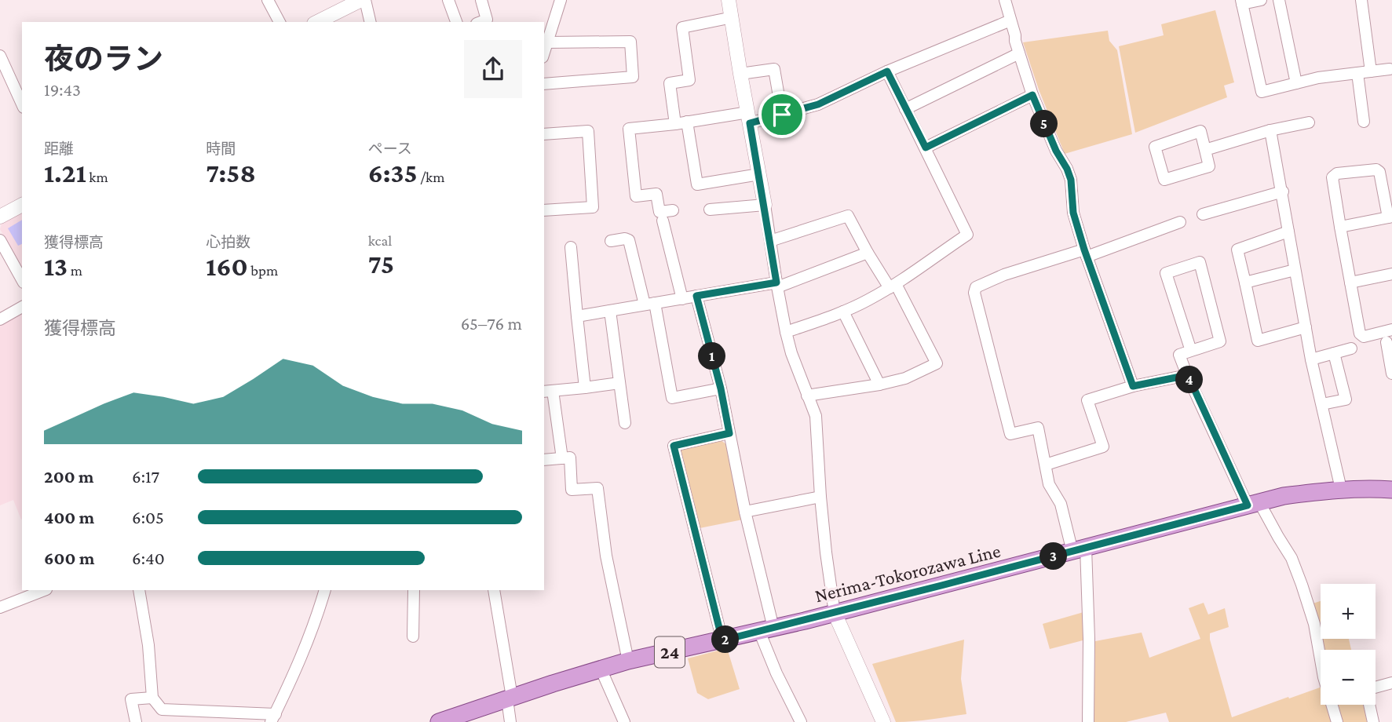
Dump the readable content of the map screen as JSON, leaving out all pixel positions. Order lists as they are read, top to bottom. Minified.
{"streets":{"main road":["Nerima-Tokorozawa Line","24"]},"page":{"heading":["夜のラン","19:43"],"pins":["5","1","4","3","2"],"stats":[["距離","1.21 km"],["時間","7:58"],["ペース","6:35 /km"],["獲得標高","13 m"],["心拍数","160 bpm"],["kcal","75"]],"chart":["獲得標高","65–76 m"],"list":[{"name":"200 m","note":"6:17"},{"name":"400 m","note":"6:05"},{"name":"600 m","note":"6:40"}],"map_buttons":["+","−"]}}
